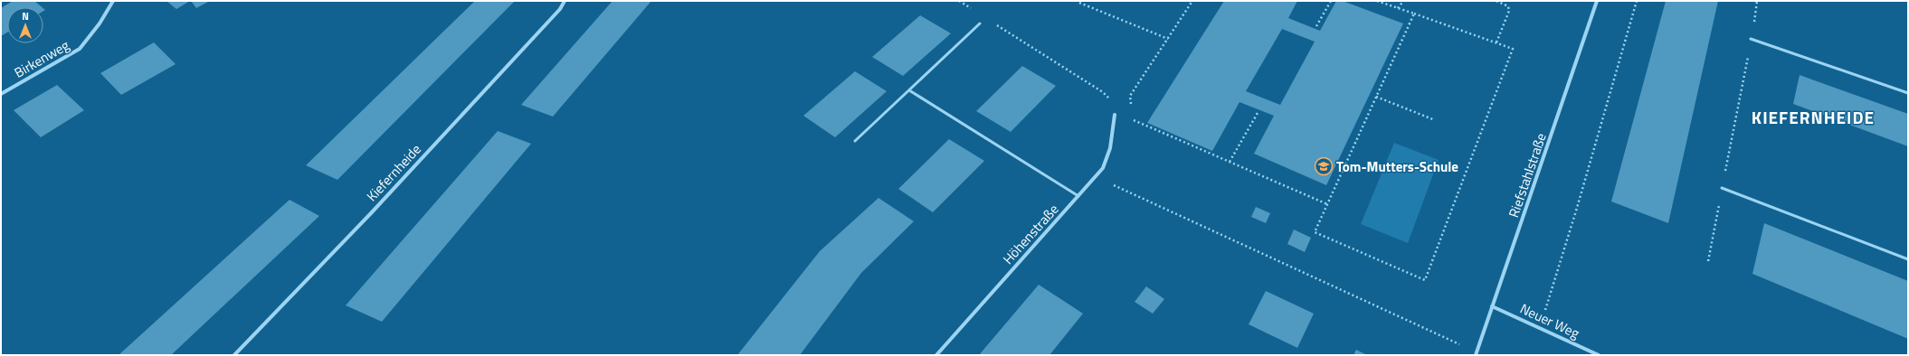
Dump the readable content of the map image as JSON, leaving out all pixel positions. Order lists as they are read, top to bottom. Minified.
{"streets":{"street":["Birkenweg","Kiefernheide","Riefstahlstraße","Höhenstraße","Neuer Weg"]},"crossings":[["Riefstahlstraße","Neuer Weg"]],"districts":["KIEFERNHEIDE"],"places":{"school or university":["Tom-Mutters-Schule"]},"north":"top"}
